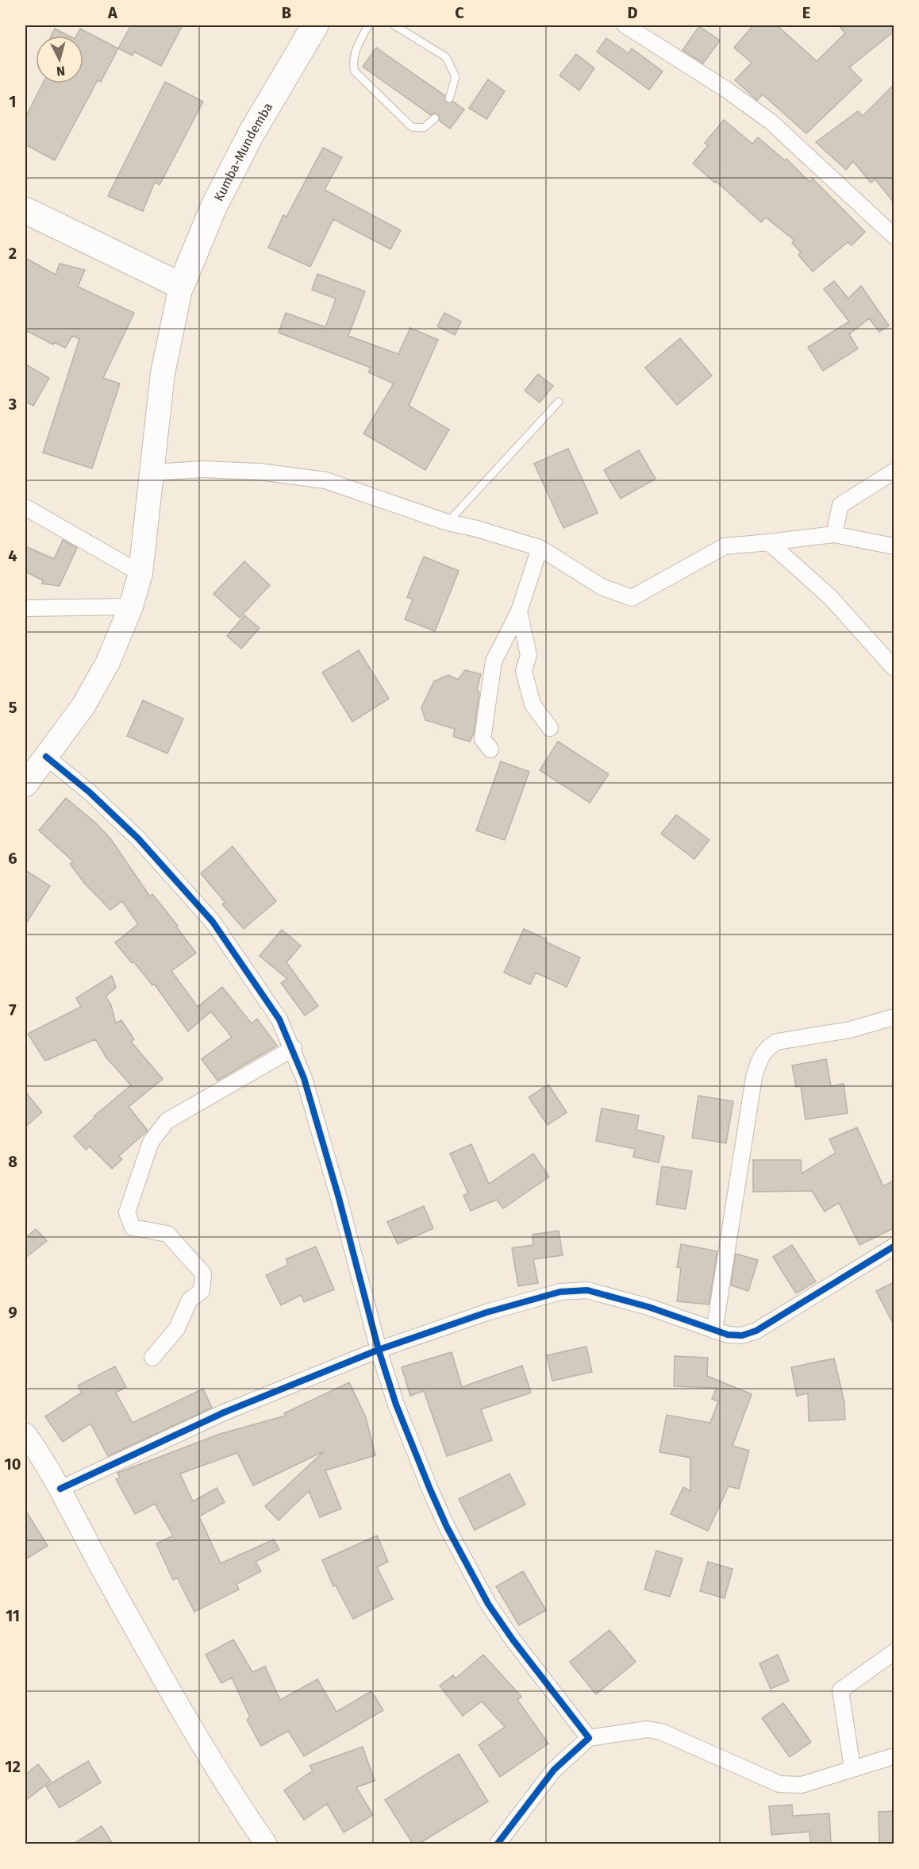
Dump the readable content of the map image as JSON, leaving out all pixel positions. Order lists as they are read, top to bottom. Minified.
{"streets":{"highway":["Kumba-Mundemba"]},"north":"bottom","grid":{"columns":["A","B","C","D","E"],"rows":["1","2","3","4","5","6","7","8","9","10","11","12"]}}
